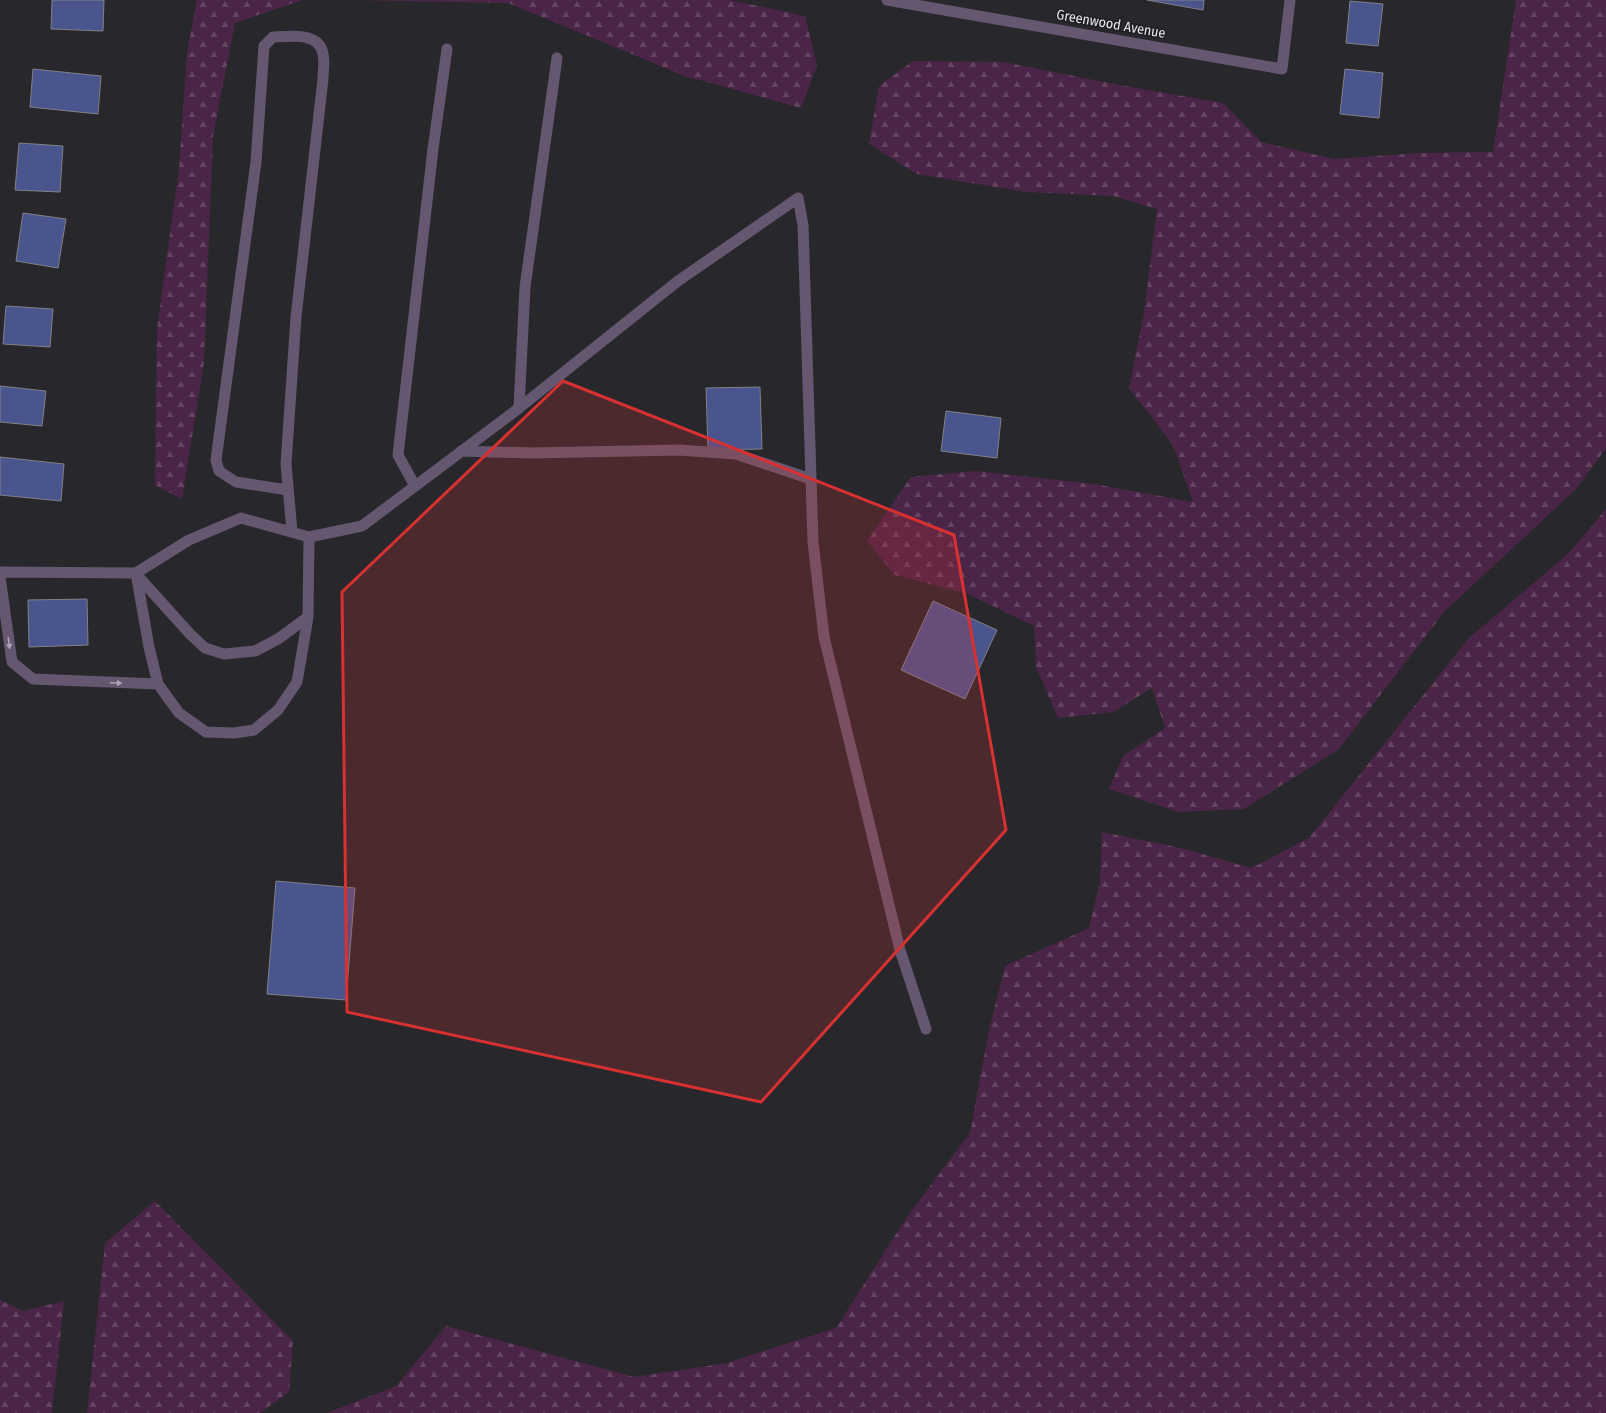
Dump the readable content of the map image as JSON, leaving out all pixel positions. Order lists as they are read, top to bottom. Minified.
{"streets":{"street":["Greenwood Avenue"]}}
